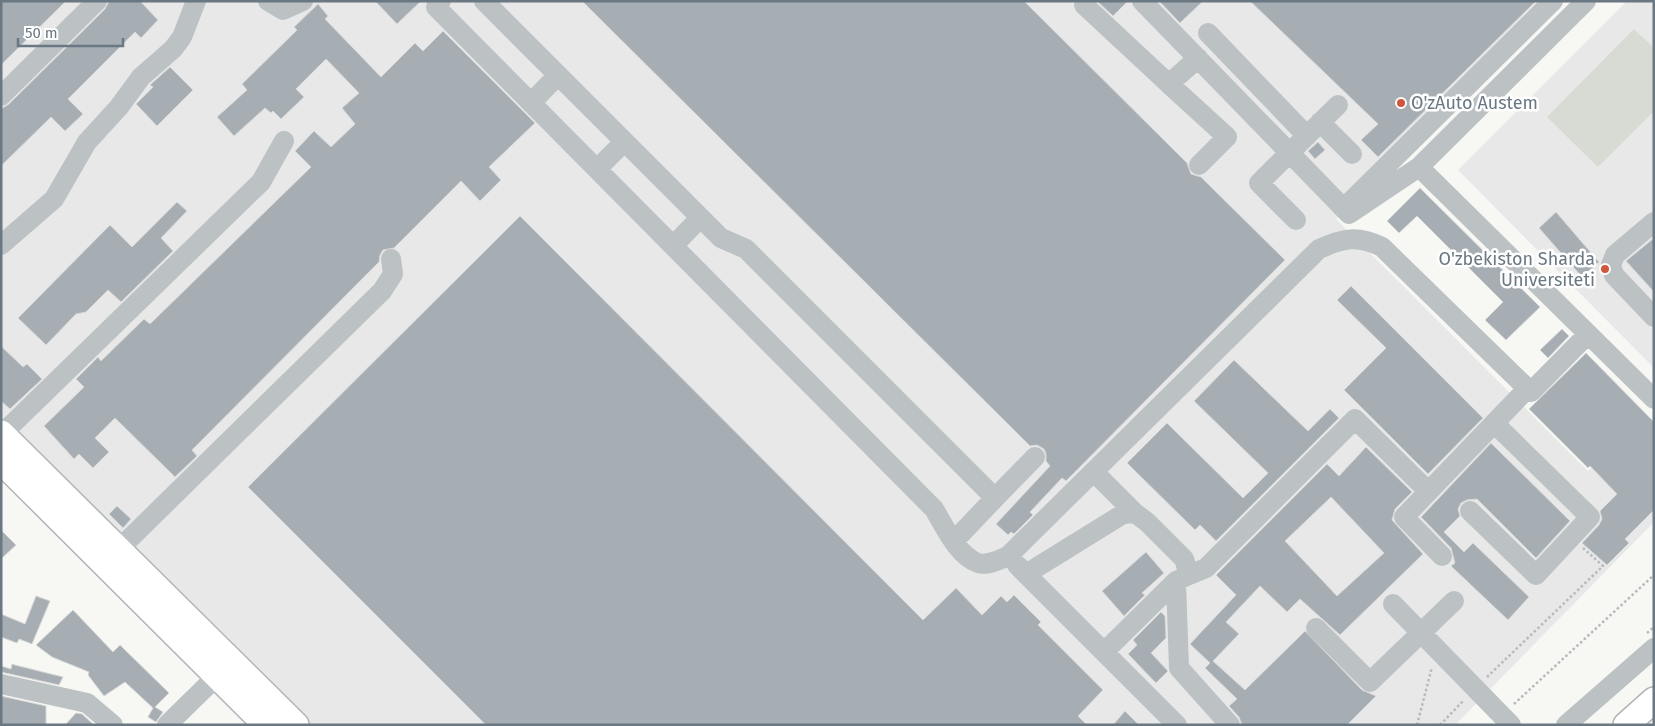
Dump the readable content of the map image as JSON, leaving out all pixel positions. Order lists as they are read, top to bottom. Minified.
{"places":["O'zAuto Austem","O'zbekiston Sharda Universiteti"],"scale_bar":"50 m"}
